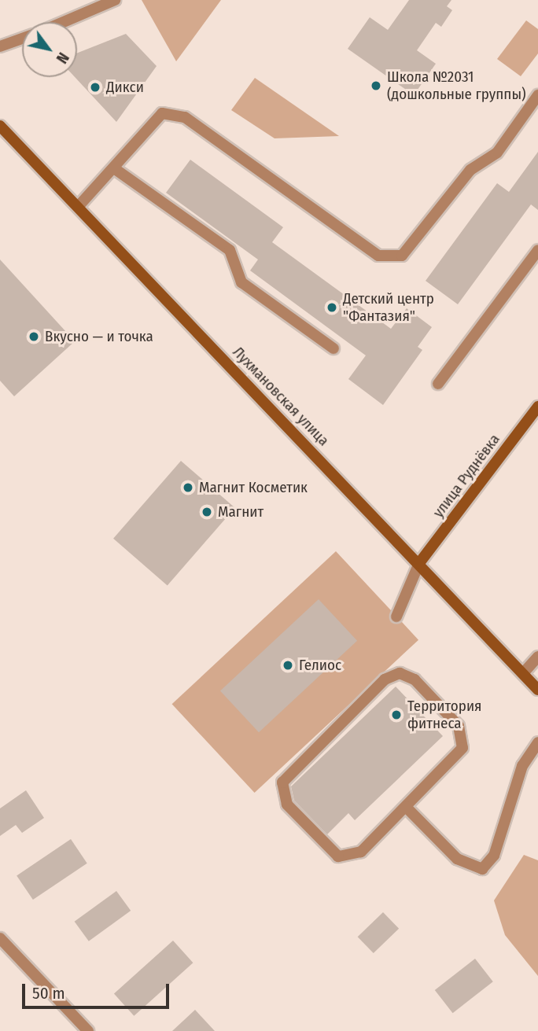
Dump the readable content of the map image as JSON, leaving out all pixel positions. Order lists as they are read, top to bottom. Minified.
{"streets":{"street":["Лухмановская улица","улица Руднёвка"]},"crossings":[["Лухмановская улица","улица Руднёвка"]],"places":["Школа №2031 (дошкольные группы)","Дикси","Детский центр \"Фантазия\"","Вкусно — и точка","Магнит Косметик","Магнит","Гелиос","Территория фитнеса"],"scale_bar":"50 m","north":"bottom right"}
